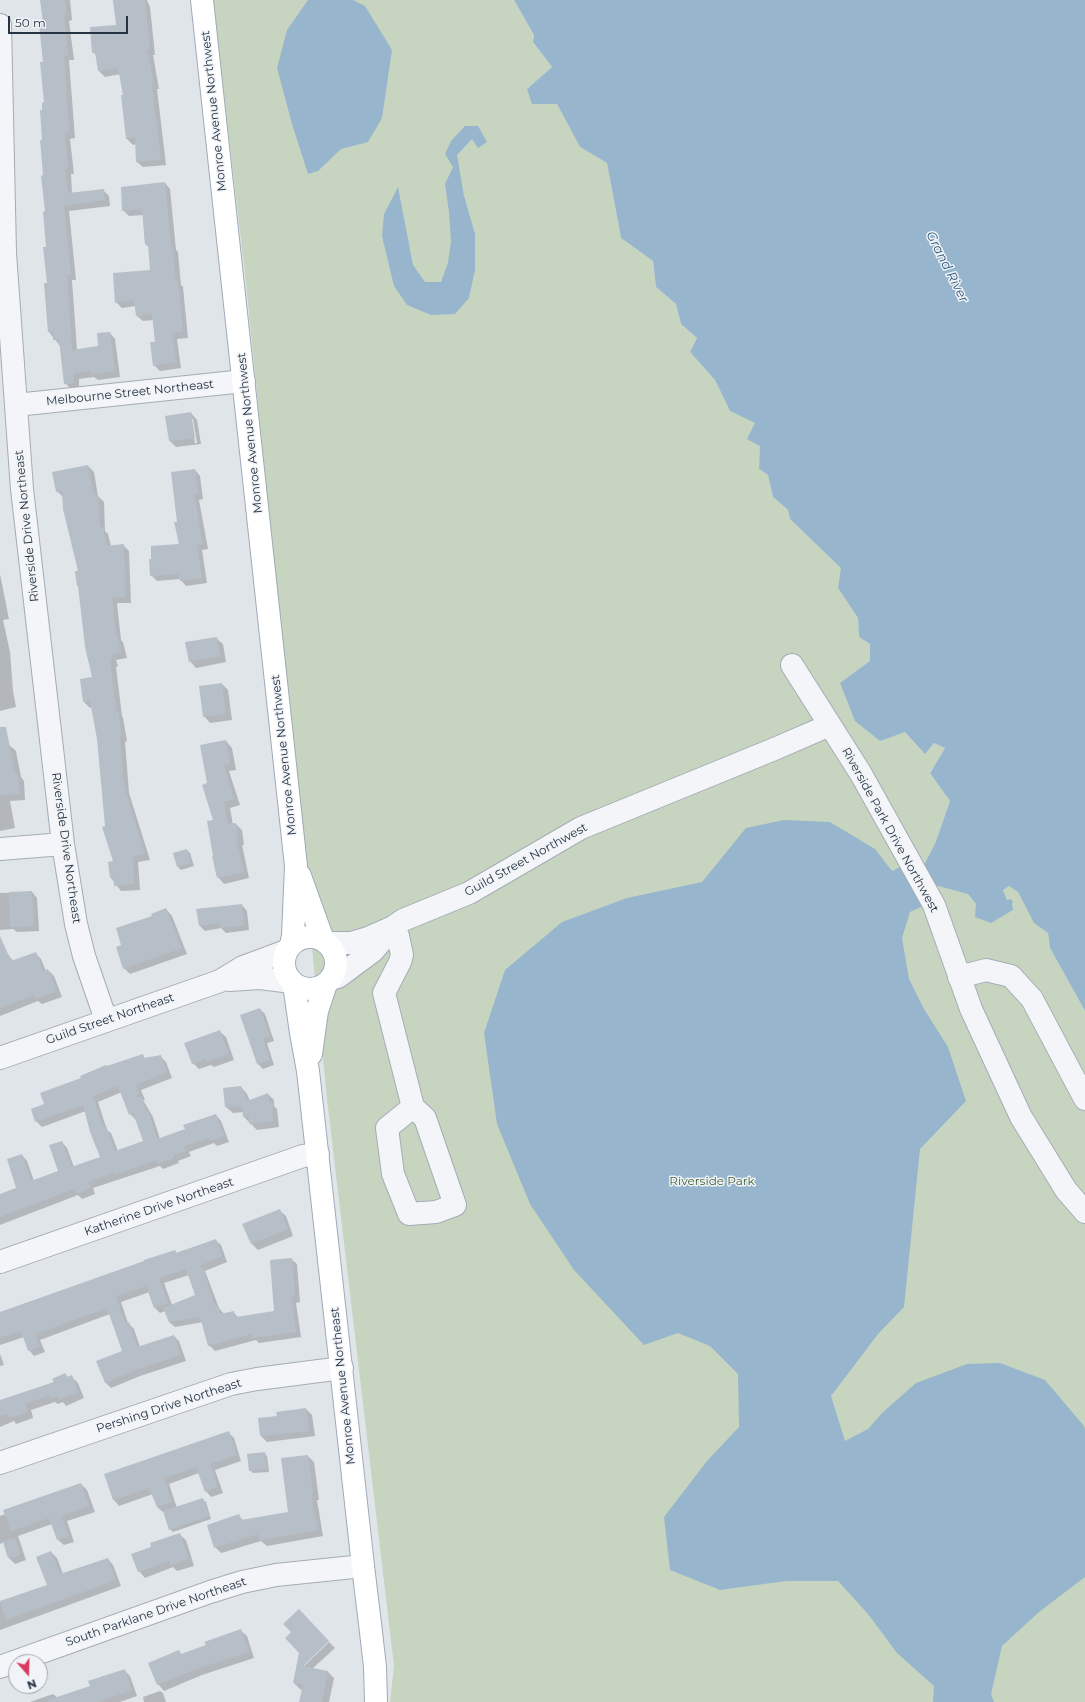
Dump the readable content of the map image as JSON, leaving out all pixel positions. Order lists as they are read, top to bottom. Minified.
{"streets":{"main road":["Monroe Avenue Northwest","Monroe Avenue Northeast"],"street":["Melbourne Street Northeast","Riverside Drive Northeast","Riverside Park Drive Northwest","Guild Street Northwest","Guild Street Northeast","Katherine Drive Northeast","Pershing Drive Northeast","South Parklane Drive Northeast"]},"crossings":[["Monroe Avenue Northwest","Melbourne Street Northeast"],["Monroe Avenue Northwest","Guild Street Northwest"],["Monroe Avenue Northwest","Guild Street Northeast"],["Monroe Avenue Northwest","Monroe Avenue Northeast"],["Melbourne Street Northeast","Riverside Drive Northeast"],["Riverside Drive Northeast","Guild Street Northeast"],["Riverside Park Drive Northwest","Guild Street Northwest"],["Guild Street Northwest","Guild Street Northeast"],["Guild Street Northwest","Monroe Avenue Northeast"],["Guild Street Northeast","Monroe Avenue Northeast"],["Katherine Drive Northeast","Monroe Avenue Northeast"],["Monroe Avenue Northeast","Pershing Drive Northeast"],["Monroe Avenue Northeast","South Parklane Drive Northeast"]],"water":["Grand River"],"parks":["Riverside Park"],"scale_bar":"50 m","north":"bottom"}
